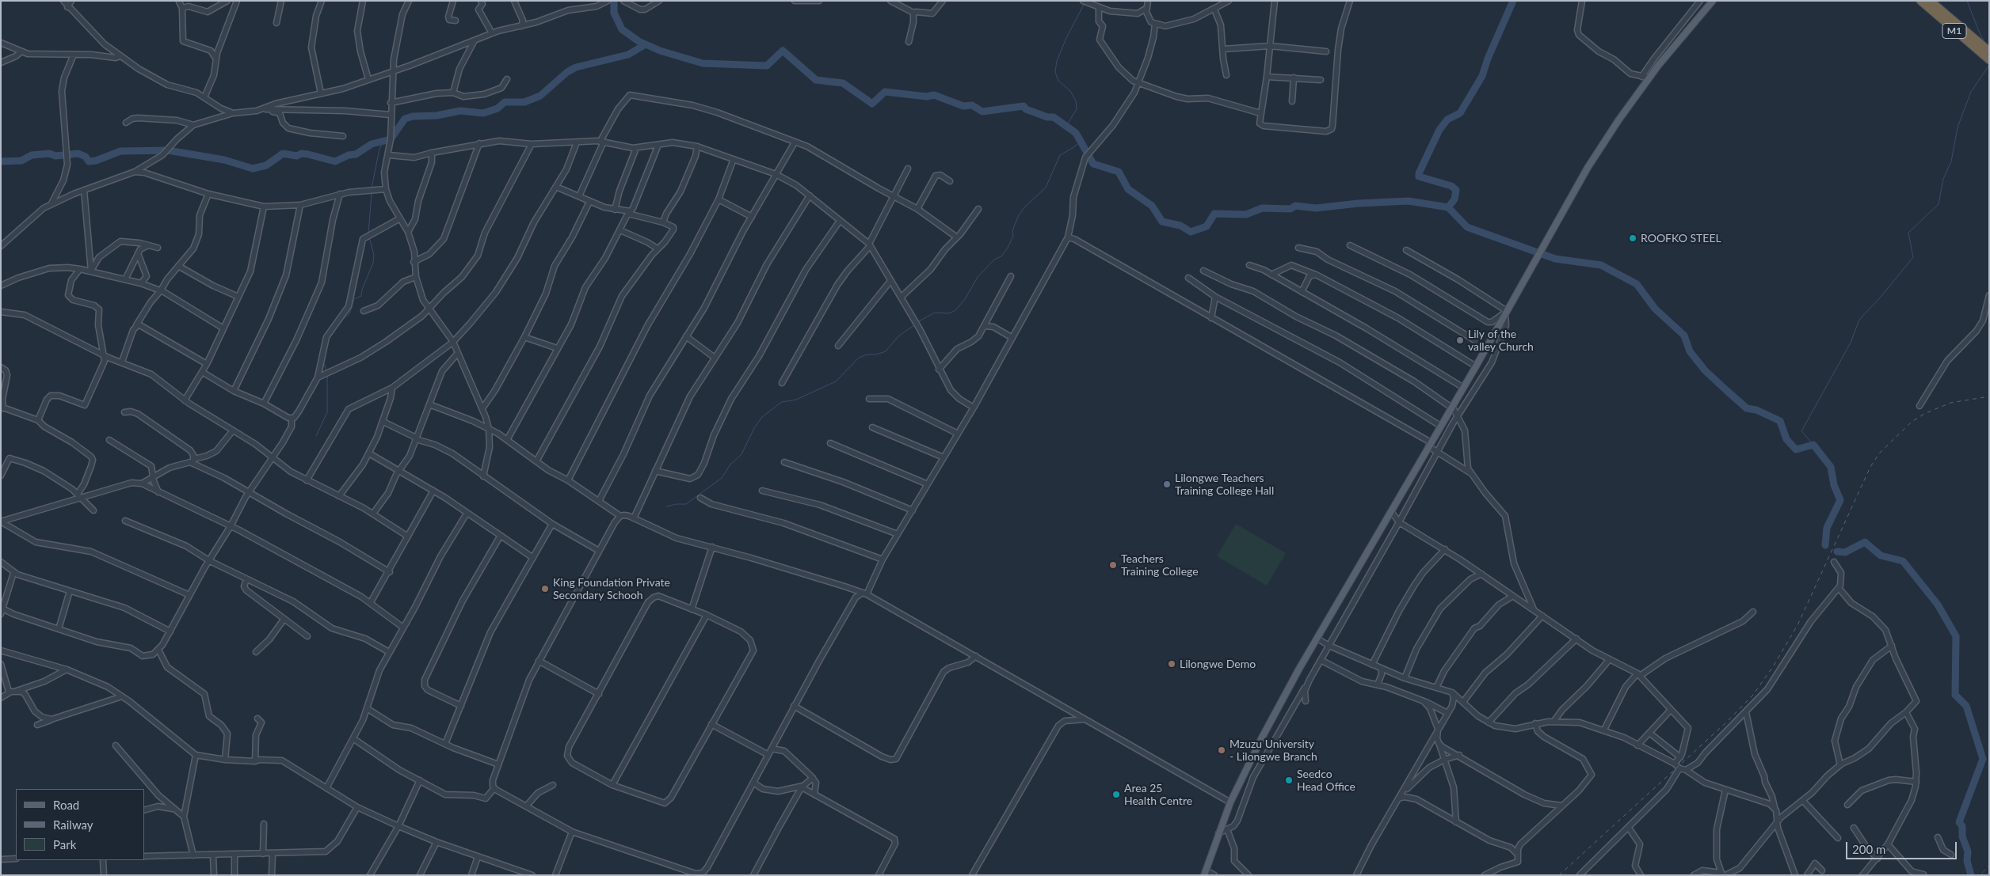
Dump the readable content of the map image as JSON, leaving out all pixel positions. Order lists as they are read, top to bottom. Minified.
{"streets":{"highway":["M1"]},"places":["ROOFKO STEEL","Lily of the valley Church","Lilongwe Teachers Training College Hall","Teachers Training College","King Foundation Private Secondary Schooh","Lilongwe Demo","Mzuzu University - Lilongwe Branch","Seedco Head Office","Area 25 Health Centre"],"legend":["Road","Railway","Park"],"scale_bar":"200 m"}
